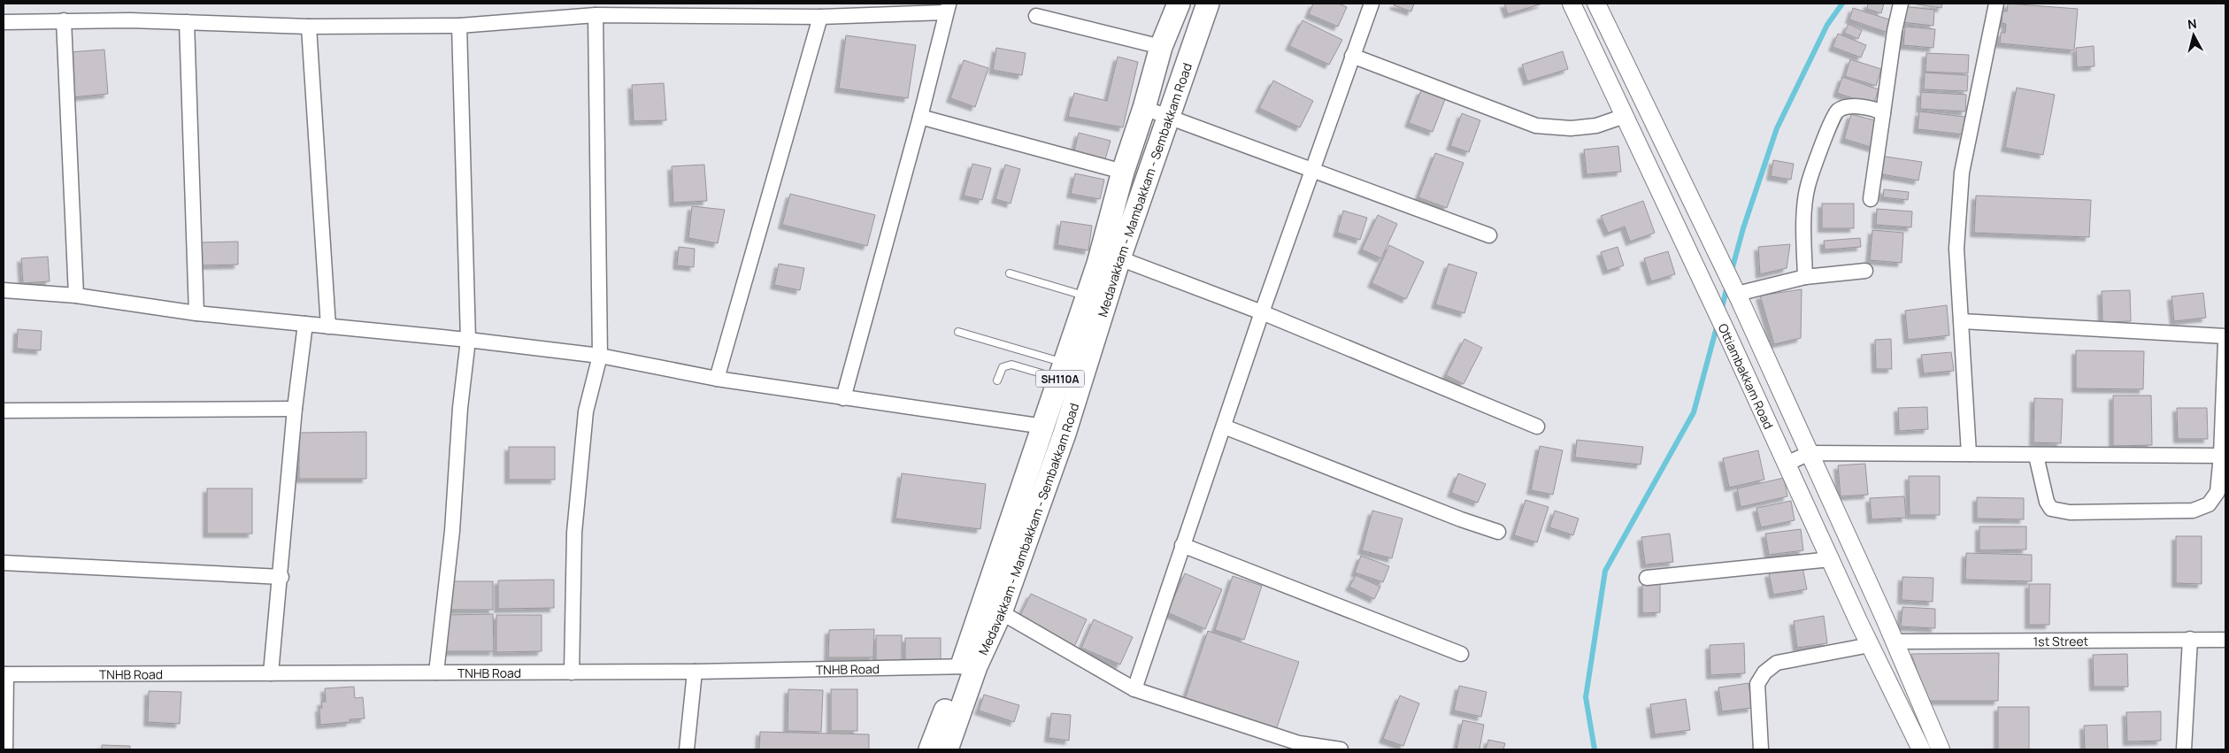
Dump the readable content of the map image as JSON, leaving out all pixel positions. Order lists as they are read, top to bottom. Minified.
{"streets":{"main road":["Medavakkam - Mambakkam - Sembakkam Road","SH110A"],"street":["Ottiambakkam Road","1st Street","TNHB Road"]},"crossings":[["Medavakkam - Mambakkam - Sembakkam Road","TNHB Road"],["Ottiambakkam Road","1st Street"]],"north":"top"}
